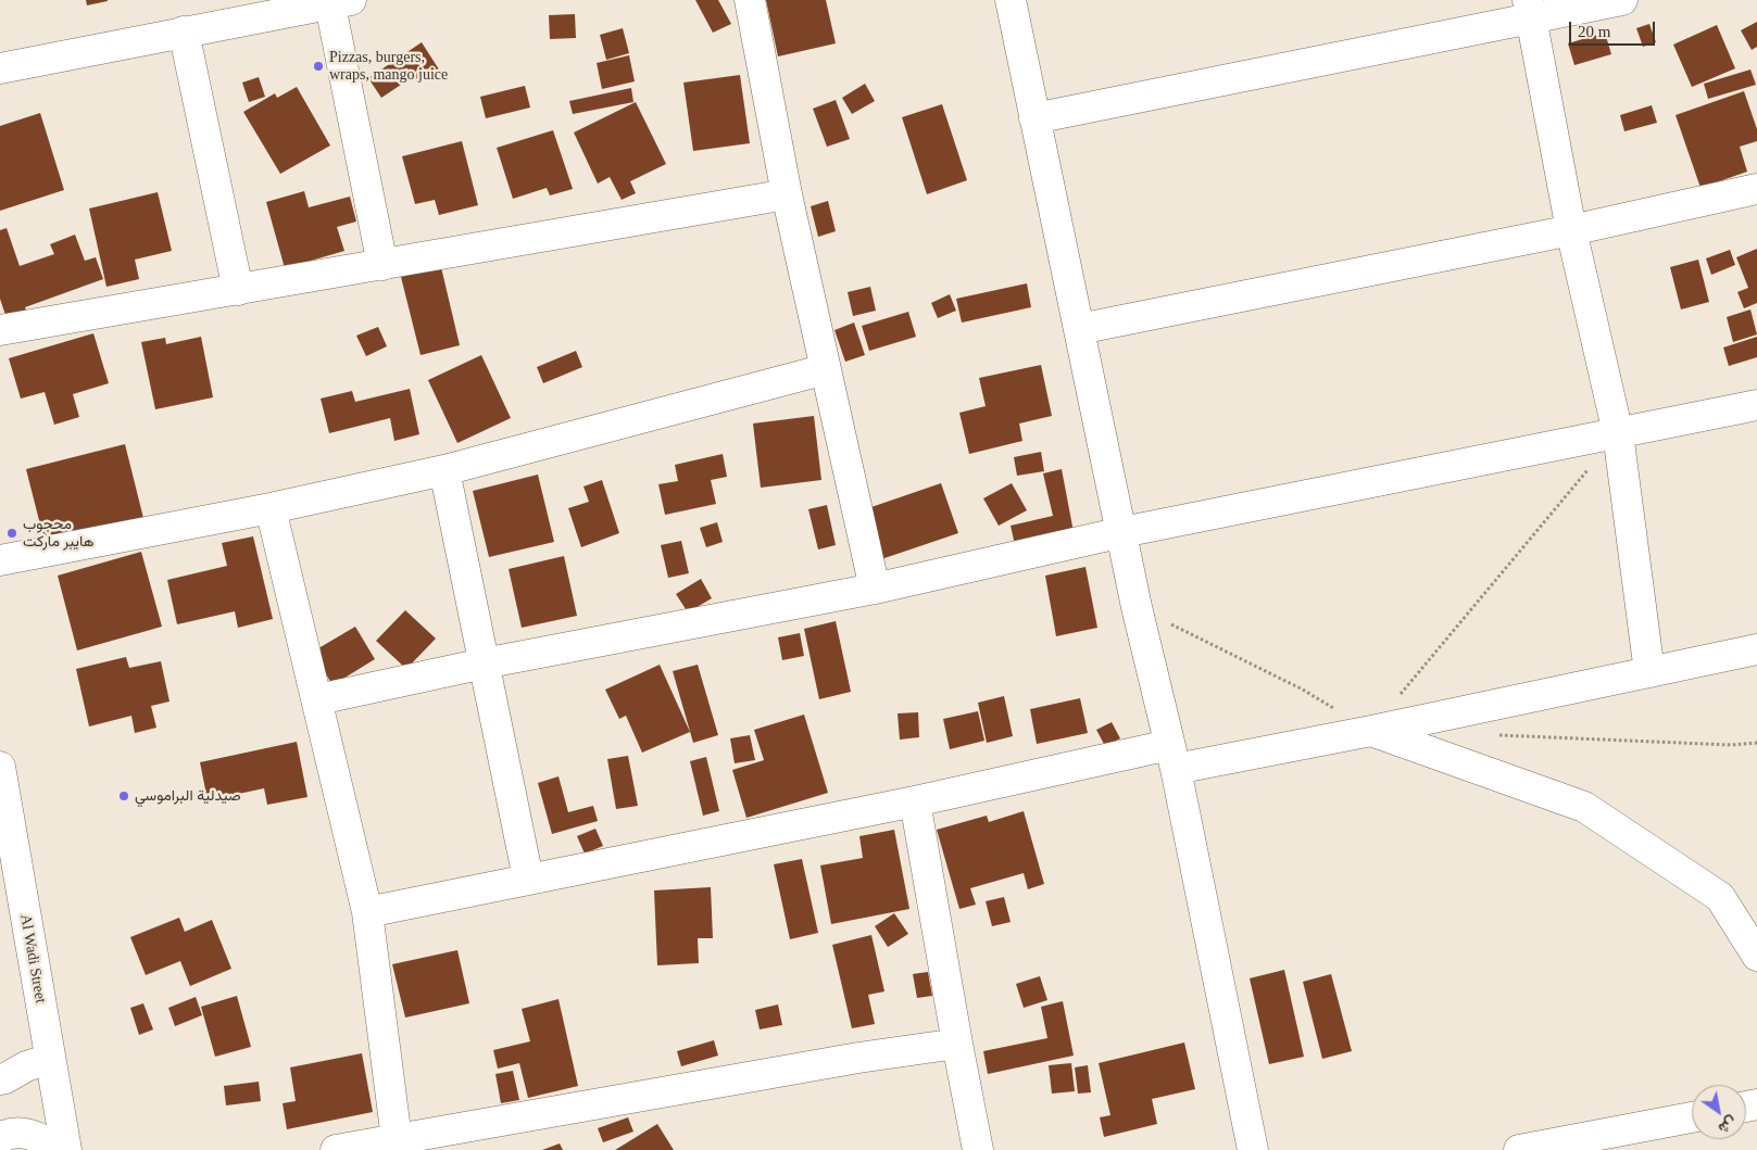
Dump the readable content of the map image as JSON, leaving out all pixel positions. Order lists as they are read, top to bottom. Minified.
{"streets":{"street":["Al Wadi Street"]},"places":["Pizzas, burgers, wraps, mango juice","محجوب هايبر ماركت","صيدلية البراموسي"],"scale_bar":"20 m","north":"bottom right"}
